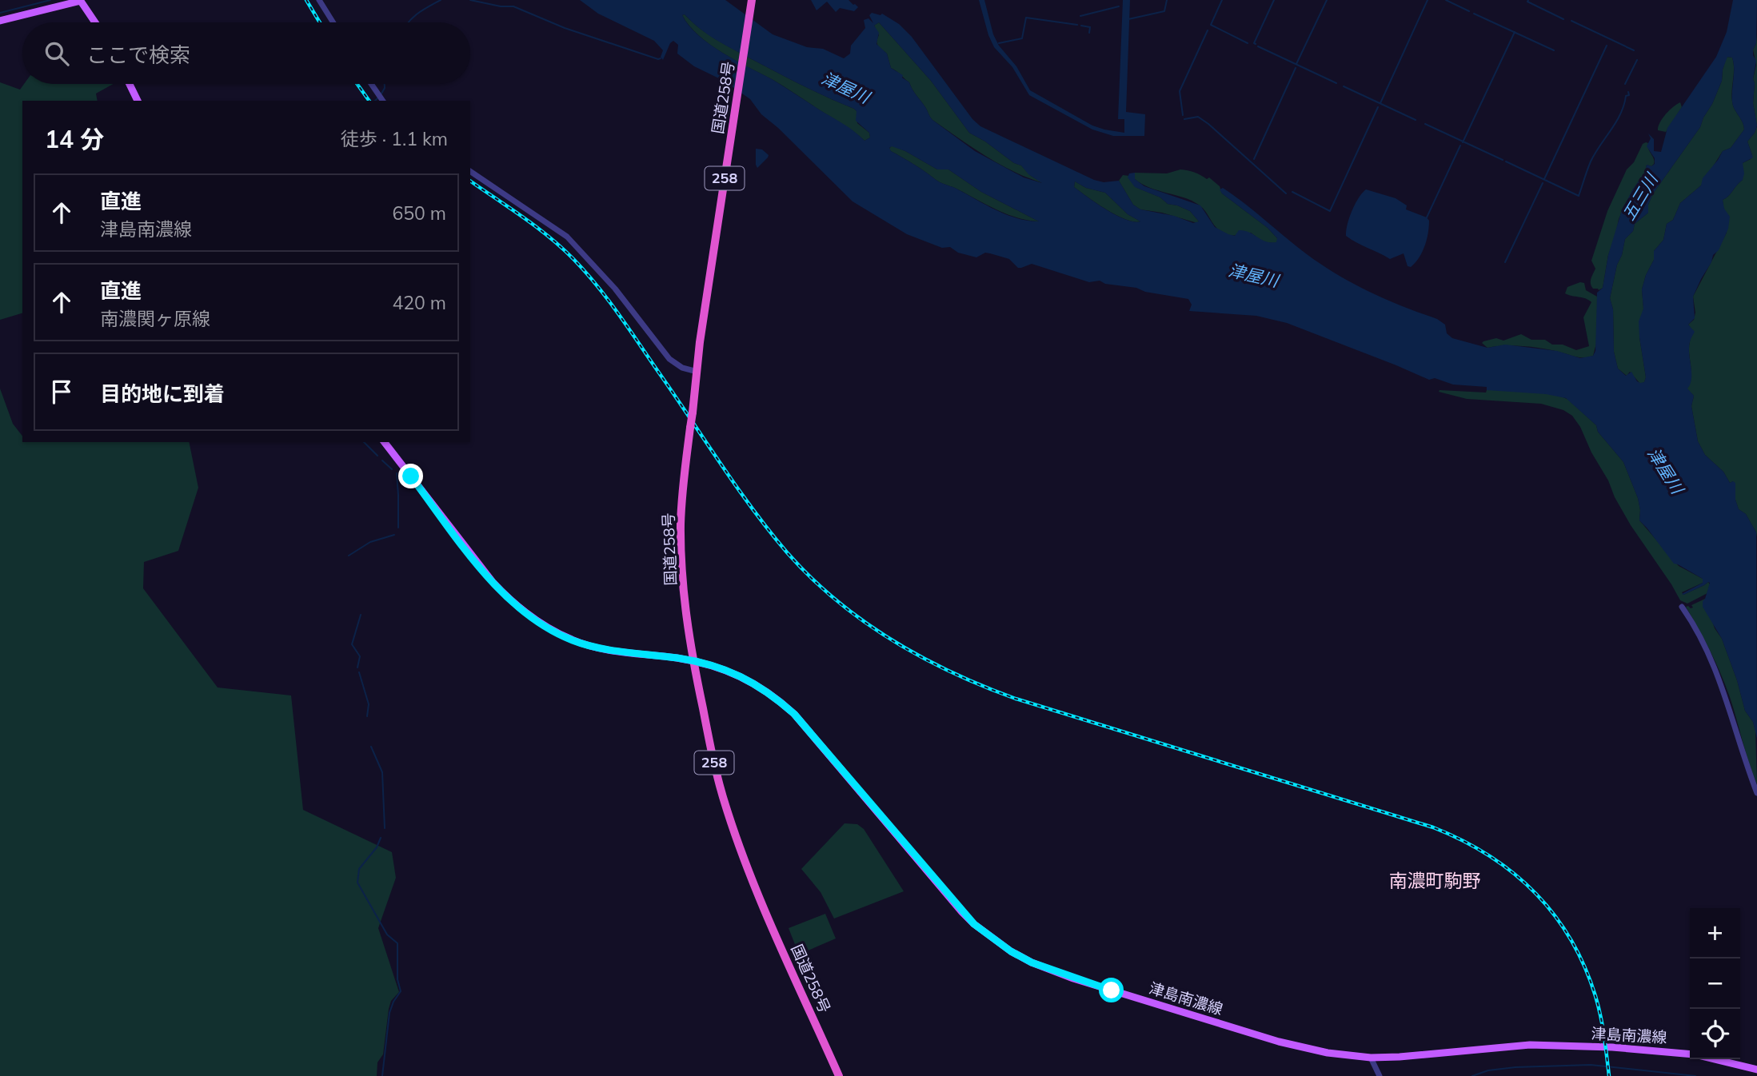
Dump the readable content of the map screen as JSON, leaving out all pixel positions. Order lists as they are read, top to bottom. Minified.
{"streets":{"highway":["国道258号","258"],"main road":["津島南濃線"]},"crossings":[["国道258号","津島南濃線"]],"districts":["南濃町駒野"],"water":["津屋川","五三川"],"page":{"search":"ここで検索","heading":["14 分","徒歩 · 1.1 km"],"list":[["直進","津島南濃線","650 m"],["直進","南濃関ヶ原線","420 m"],"目的地に到着"],"map_buttons":["+","−"]}}
